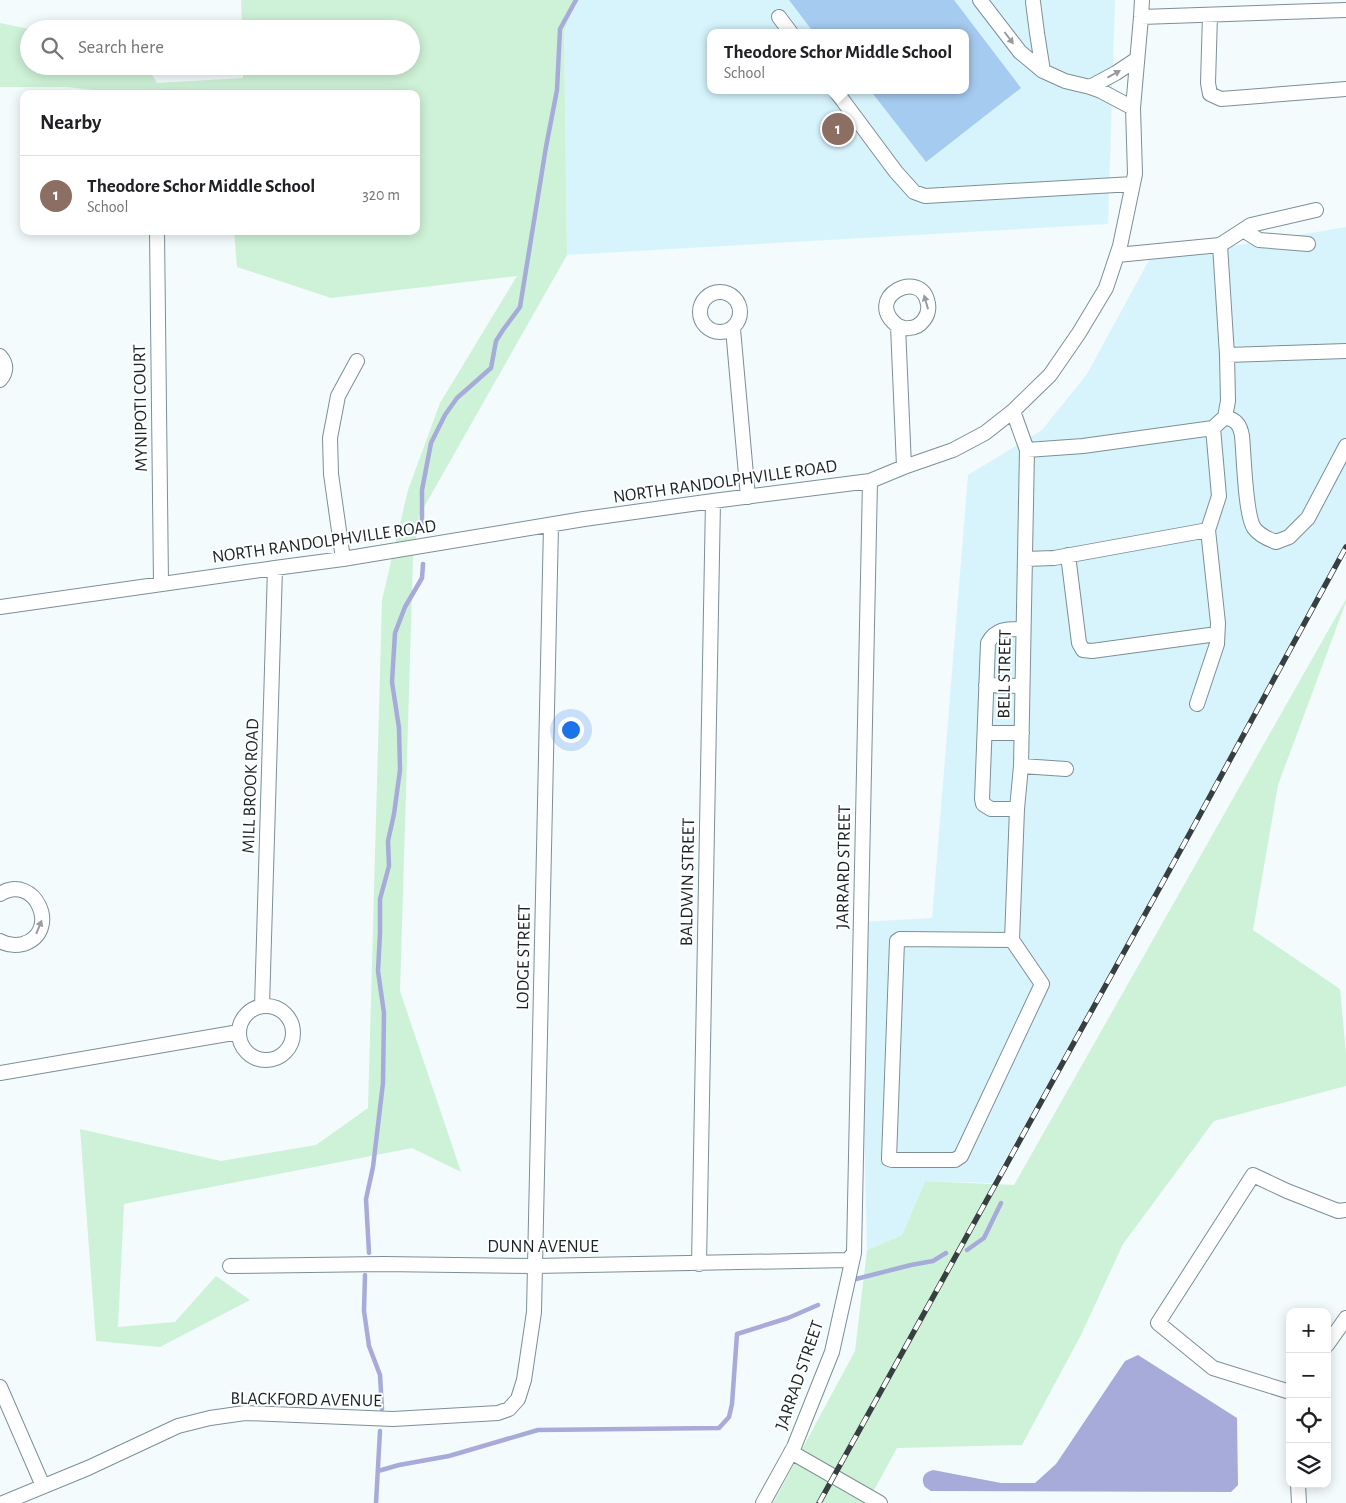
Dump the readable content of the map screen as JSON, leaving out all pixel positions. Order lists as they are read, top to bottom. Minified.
{"streets":{"street":["MYNIPOTI COURT","NORTH RANDOLPHVILLE ROAD","BELL STREET","MILL BROOK ROAD","JARRARD STREET","BALDWIN STREET","LODGE STREET","DUNN AVENUE","JARRAD STREET","BLACKFORD AVENUE"]},"crossings":[["MYNIPOTI COURT","NORTH RANDOLPHVILLE ROAD"],["NORTH RANDOLPHVILLE ROAD","BELL STREET"],["NORTH RANDOLPHVILLE ROAD","MILL BROOK ROAD"],["NORTH RANDOLPHVILLE ROAD","JARRARD STREET"],["NORTH RANDOLPHVILLE ROAD","BALDWIN STREET"],["NORTH RANDOLPHVILLE ROAD","LODGE STREET"],["JARRARD STREET","DUNN AVENUE"],["JARRARD STREET","JARRAD STREET"],["BALDWIN STREET","DUNN AVENUE"],["LODGE STREET","DUNN AVENUE"],["LODGE STREET","BLACKFORD AVENUE"],["DUNN AVENUE","JARRAD STREET"]],"page":{"search":"Search here","popup":["Theodore Schor Middle School","School"],"heading":"Nearby","pins":"1","list":[{"mark":"1","name":"Theodore Schor Middle School","note":"School","value":"320 m"}],"map_buttons":["+","−"]}}
